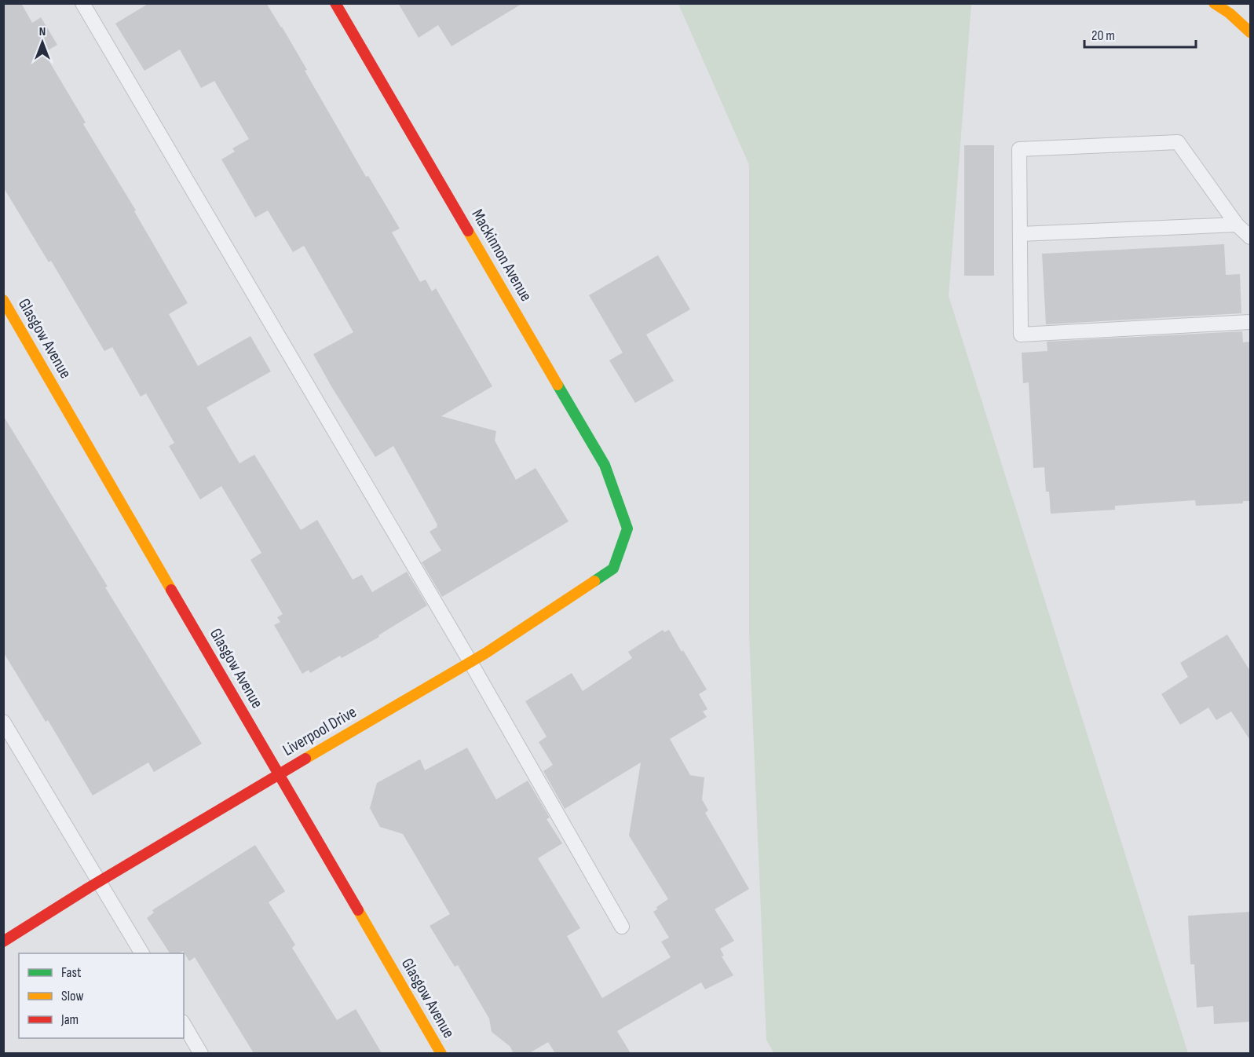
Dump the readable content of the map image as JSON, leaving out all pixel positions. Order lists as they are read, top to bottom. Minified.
{"streets":{"street":["Mackinnon Avenue","Glasgow Avenue","Liverpool Drive"]},"crossings":[["Mackinnon Avenue","Liverpool Drive"],["Glasgow Avenue","Liverpool Drive"]],"legend":["Fast","Slow","Jam"],"scale_bar":"20 m","north":"top"}
